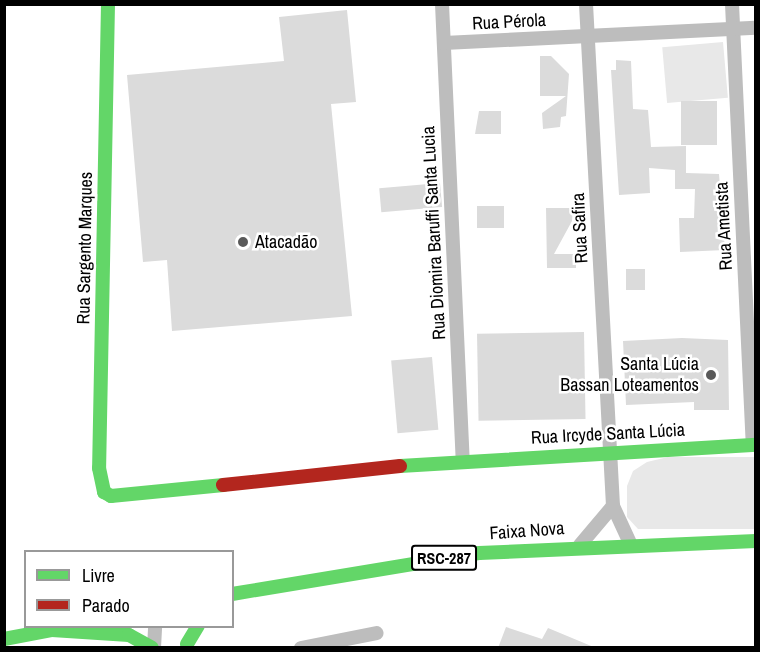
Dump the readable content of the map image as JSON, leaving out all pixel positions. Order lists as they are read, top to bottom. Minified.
{"streets":{"main road":["Rua Sargento Marques","Rua Ircyde Santa Lúcia","Faixa Nova","RSC-287"],"street":["Rua Pérola","Rua Ametista","Rua Safira","Rua Diomira Baruffi Santa Lucia"]},"crossings":[["Rua Pérola","Rua Ametista"],["Rua Pérola","Rua Safira"],["Rua Pérola","Rua Diomira Baruffi Santa Lucia"],["Rua Ametista","Rua Ircyde Santa Lúcia"],["Rua Safira","Rua Ircyde Santa Lúcia"],["Rua Diomira Baruffi Santa Lucia","Rua Ircyde Santa Lúcia"],["Rua Sargento Marques","Rua Ircyde Santa Lúcia"]],"places":["Atacadão","Santa Lúcia Bassan Loteamentos"],"legend":["Livre","Parado"]}
